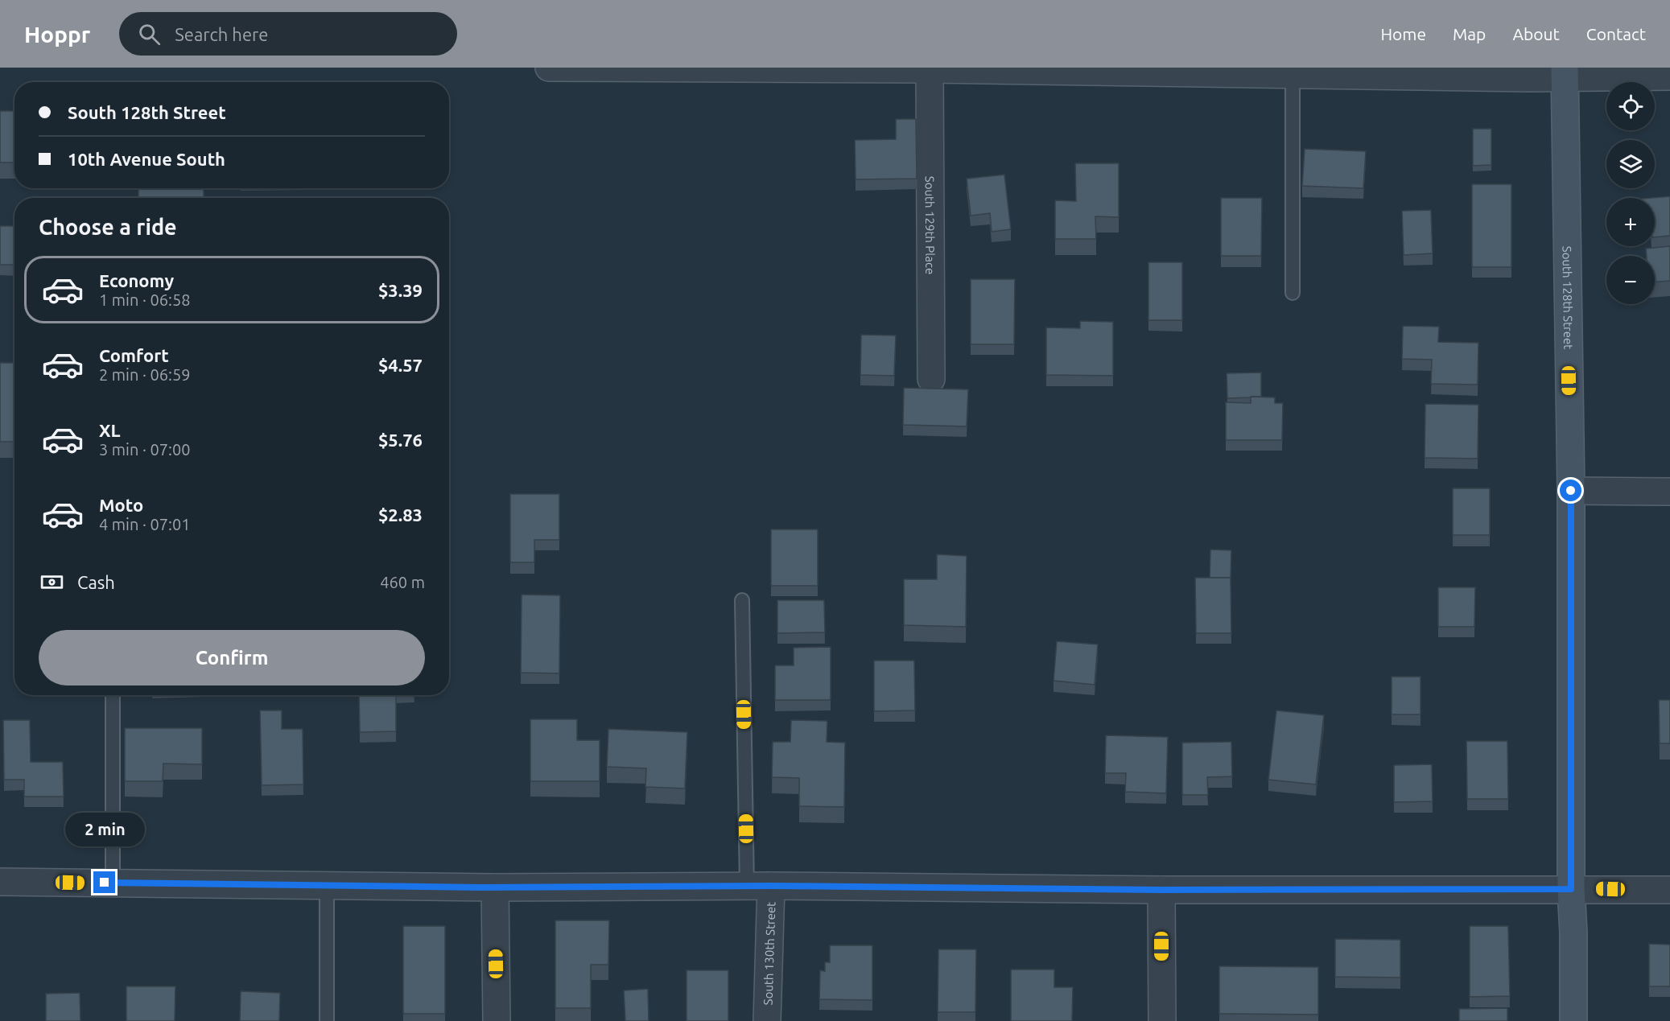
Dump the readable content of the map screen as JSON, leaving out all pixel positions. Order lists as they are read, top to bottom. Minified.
{"streets":{"main road":["South 128th Street"],"street":["South 129th Place","South 130th Street"]},"page":{"header":"Hoppr","search":"Search here","nav":["Home","Map","About","Contact"],"map_buttons":["+","−"],"banner":["South 128th Street","10th Avenue South"],"heading":"Choose a ride","list":[{"name":"Economy","note":"1 min · 06:58","value":"$3.39"},{"name":"Comfort","note":"2 min · 06:59","value":"$4.57"},{"name":"XL","note":"3 min · 07:00","value":"$5.76"},{"name":"Moto","note":"4 min · 07:01","value":"$2.83"}],"pay":["Cash","460 m"],"buttons":"Confirm","bubble":"2 min"}}
